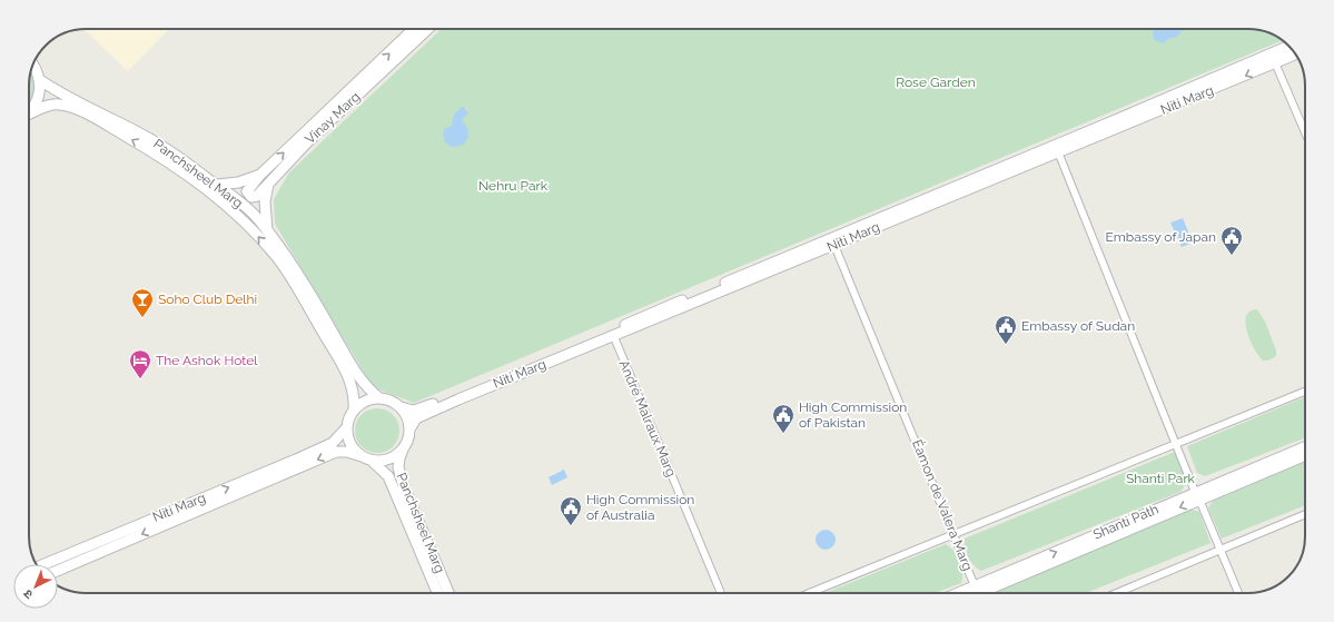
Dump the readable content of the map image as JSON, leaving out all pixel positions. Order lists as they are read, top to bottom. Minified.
{"streets":{"main road":["Niti Marg","Vinay Marg","Panchsheel Marg","Shanti Path"],"street":["André Malraux Marg","Éamon de Valera Marg"]},"crossings":[["Niti Marg","Panchsheel Marg"],["Niti Marg","André Malraux Marg"],["Niti Marg","Éamon de Valera Marg"],["Vinay Marg","Panchsheel Marg"],["Éamon de Valera Marg","Shanti Path"]],"parks":["Rose Garden","Nehru Park","Shanti Park"],"places":{"public building":["Embassy of Japan","Embassy of Sudan","High Commission of Pakistan","High Commission of Australia"],"bar":["Soho Club Delhi"],"hotel":["The Ashok Hotel"]},"north":"bottom left"}
